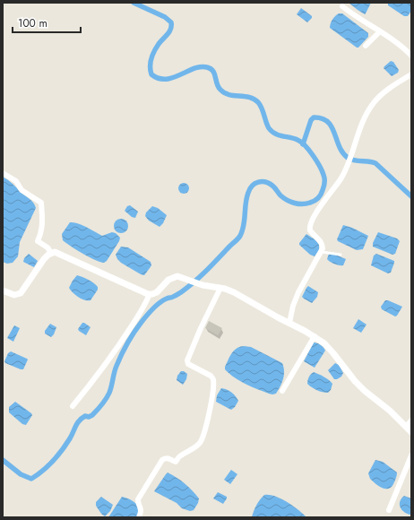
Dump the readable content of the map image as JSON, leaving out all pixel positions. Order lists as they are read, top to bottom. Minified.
{"scale_bar":"100 m"}
